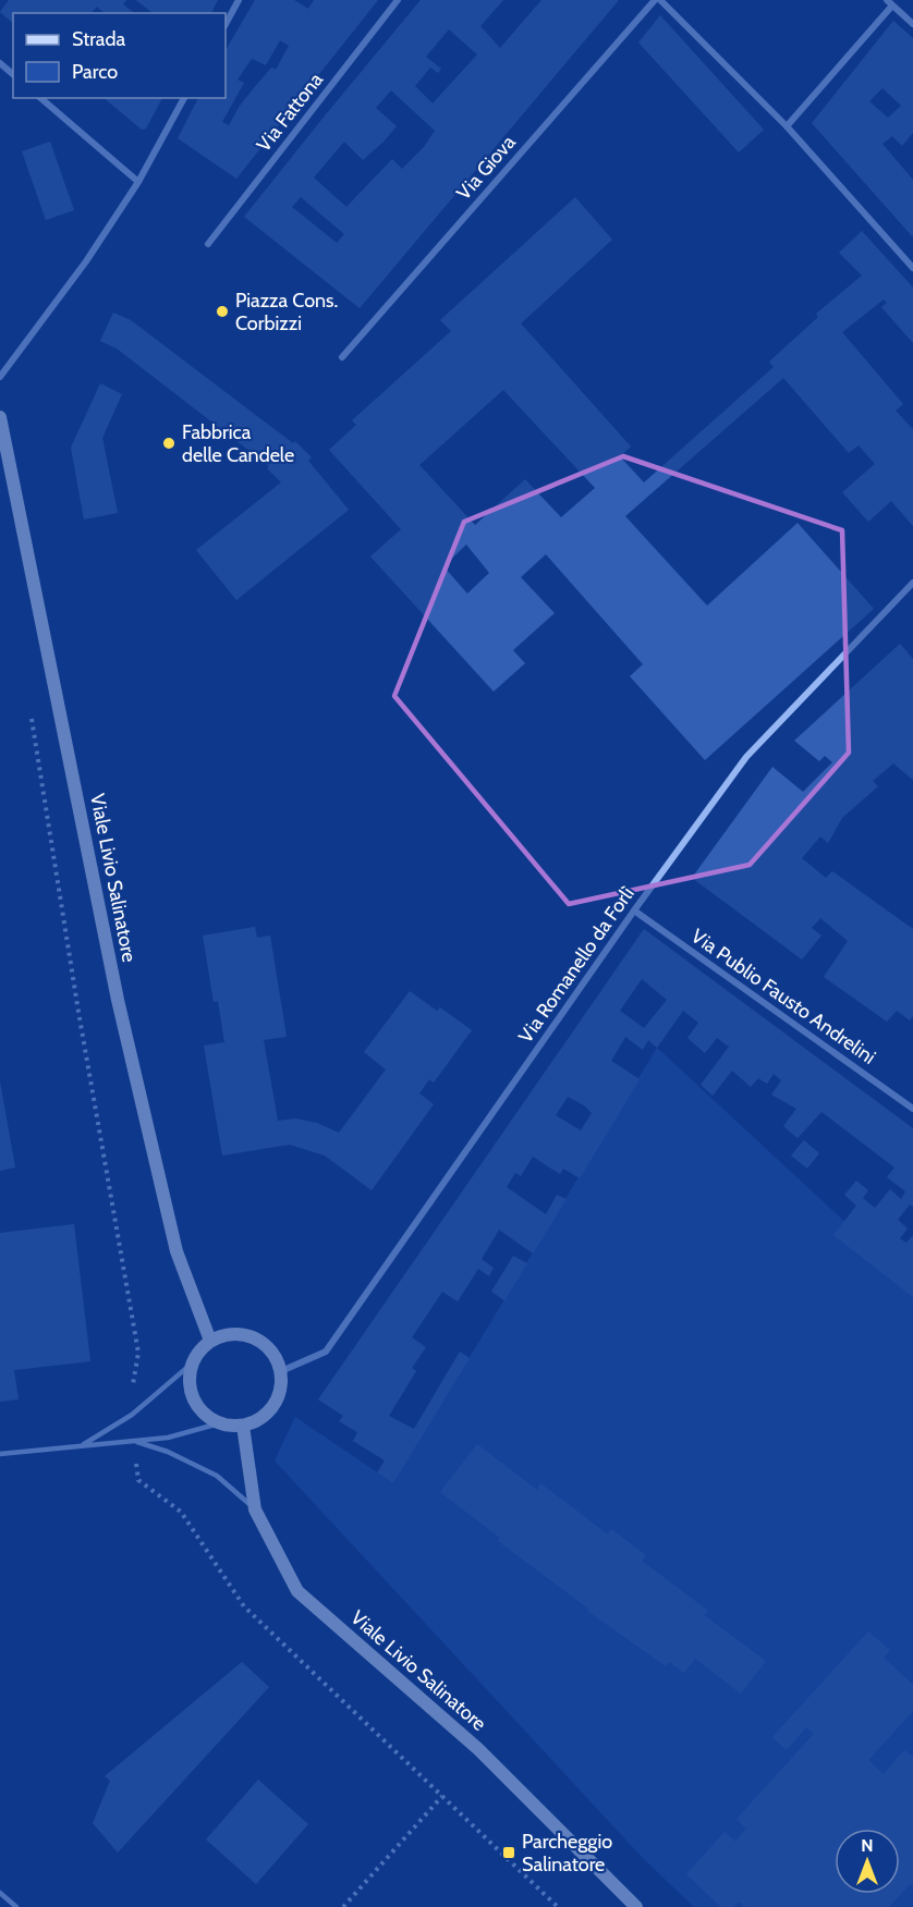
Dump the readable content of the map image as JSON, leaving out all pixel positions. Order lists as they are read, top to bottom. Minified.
{"streets":{"main road":["Viale Livio Salinatore"],"street":["Via Fattona","Via Giova","Via Romanello da Forlì","Via Publio Fausto Andrelini"]},"crossings":[["Viale Livio Salinatore","Via Romanello da Forlì"],["Via Romanello da Forlì","Via Publio Fausto Andrelini"]],"places":{"other":["Piazza Cons. Corbizzi","Fabbrica delle Candele"],"transit":["Parcheggio Salinatore"]},"legend":["Strada","Parco"],"north":"top"}
